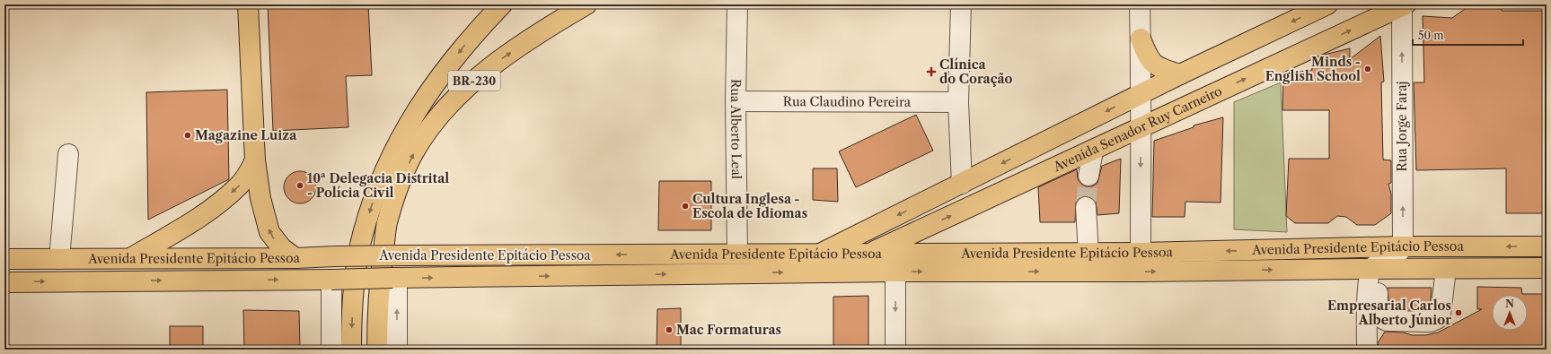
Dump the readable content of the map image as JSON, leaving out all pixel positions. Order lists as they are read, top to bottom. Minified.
{"streets":{"main road":["BR-230","Avenida Senador Ruy Carneiro","Avenida Presidente Epitácio Pessoa"],"street":["Rua Claudino Pereira","Rua Jorge Faraj","Rua Alberto Leal"]},"crossings":[["Rua Claudino Pereira","Rua Alberto Leal"],["Rua Jorge Faraj","Avenida Senador Ruy Carneiro"],["Rua Jorge Faraj","Avenida Presidente Epitácio Pessoa"],["Rua Alberto Leal","Avenida Presidente Epitácio Pessoa"],["Avenida Senador Ruy Carneiro","Avenida Presidente Epitácio Pessoa"]],"one_way":["Rua Jorge Faraj"],"places":{"other":["Minds - English School","Magazine Luiza","10ª Delegacia Distrital - Polícia Civil","Cultura Inglesa - Escola de Idiomas","Empresarial Carlos Alberto Júnior","Mac Formaturas"],"health":["Clínica do Coração"]},"scale_bar":"50 m","north":"top"}
